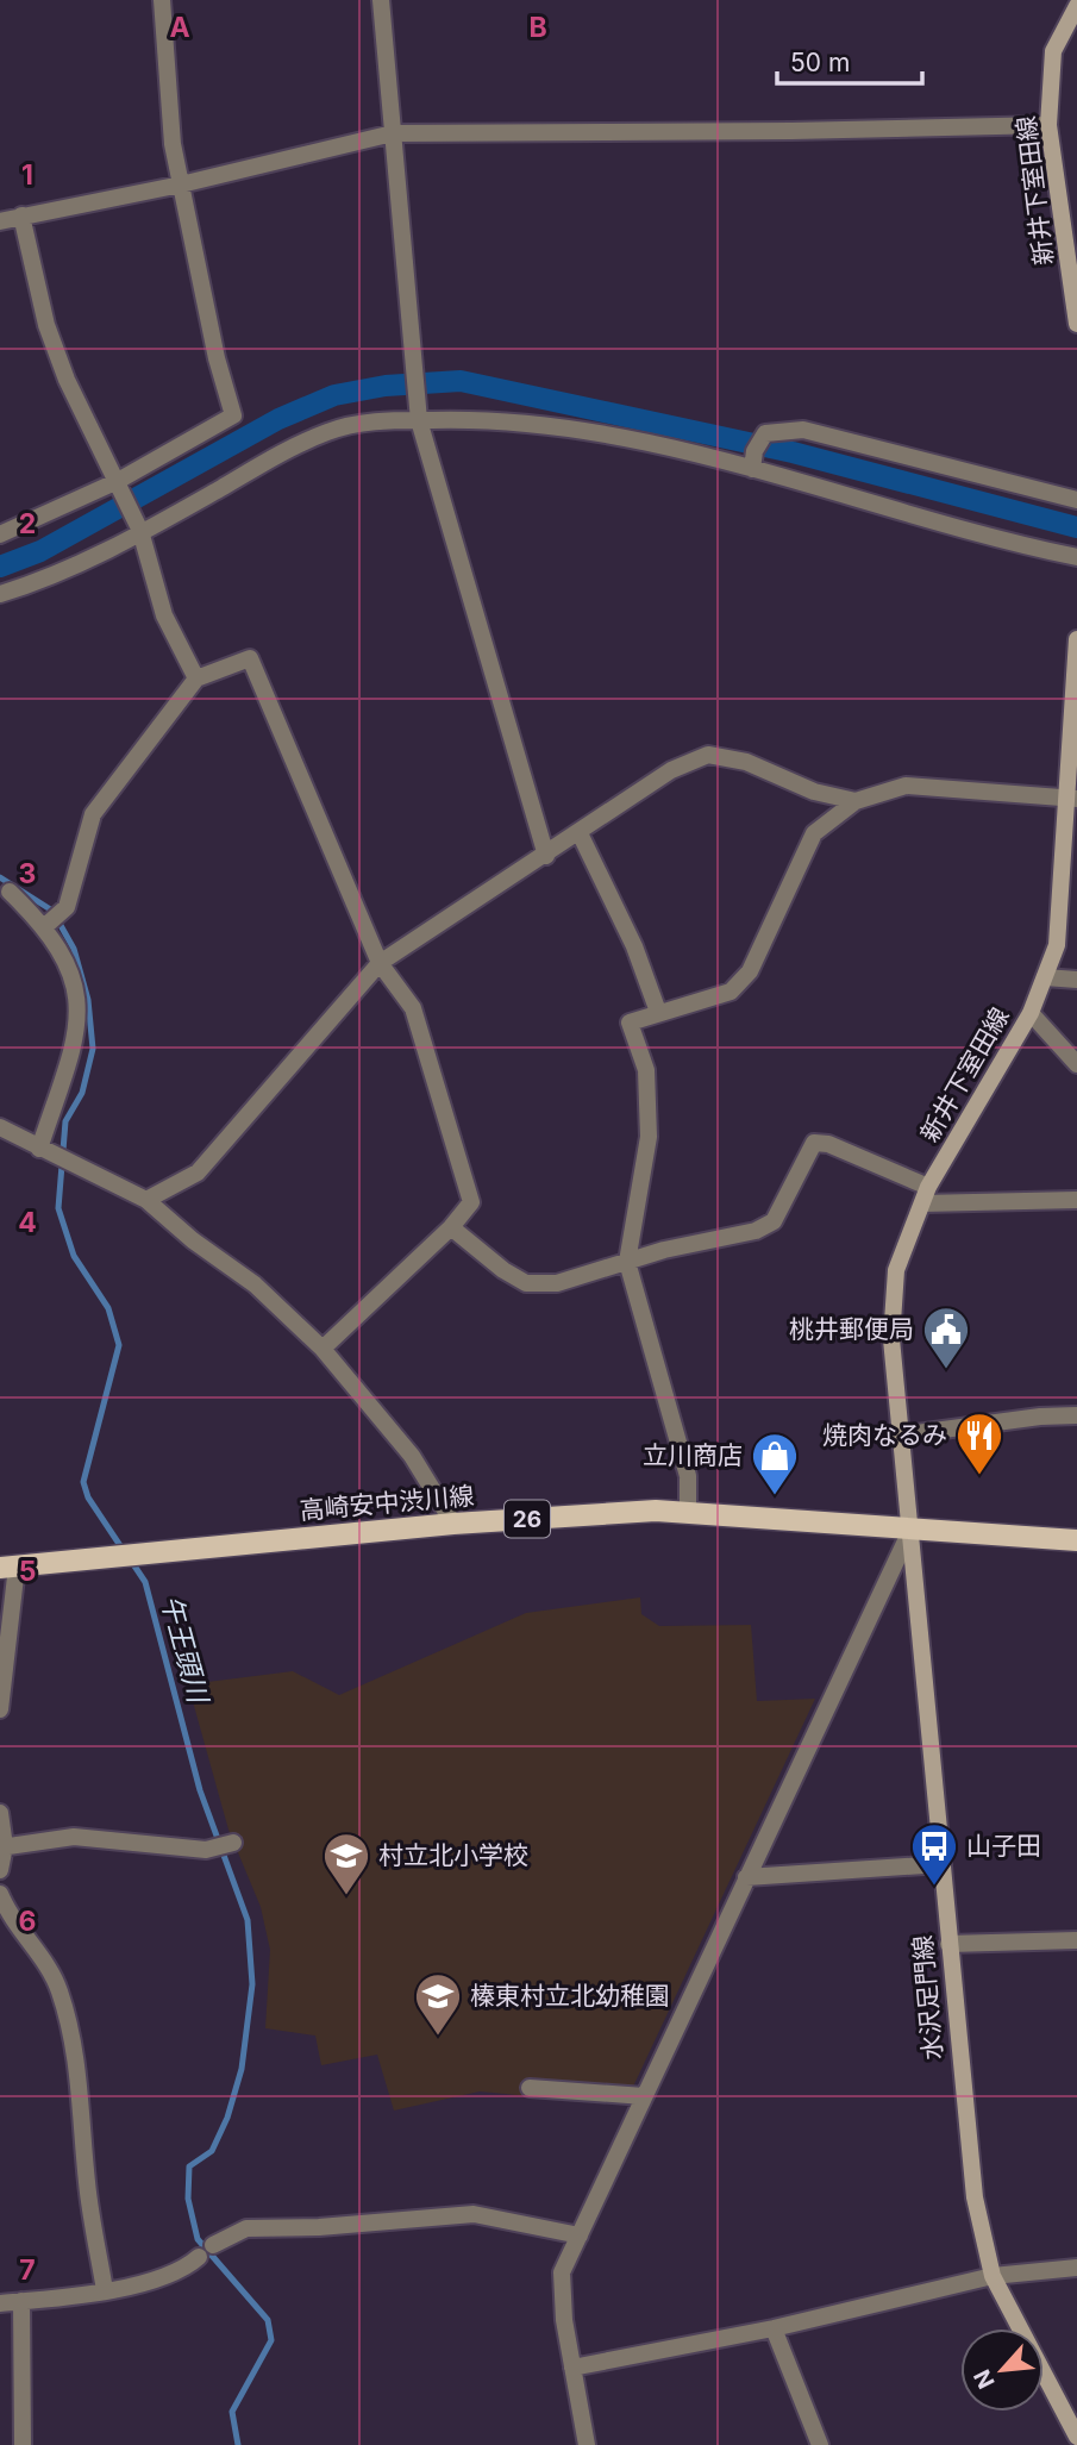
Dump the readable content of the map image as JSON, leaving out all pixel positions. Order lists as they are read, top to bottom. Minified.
{"streets":{"main road":["新井下室田線","高崎安中渋川線","26","水沢足門線"]},"crossings":[["新井下室田線","高崎安中渋川線"],["新井下室田線","水沢足門線"],["高崎安中渋川線","水沢足門線"]],"water":["午王頭川"],"places":{"public building":["桃井郵便局"],"restaurant":["焼肉なるみ"],"shop":["立川商店"],"bus stop":["山子田"],"school or university":["村立北小学校","榛東村立北幼稚園"]},"scale_bar":"50 m","north":"bottom left","grid":{"columns":["A","B"],"rows":["1","2","3","4","5","6","7"]}}
